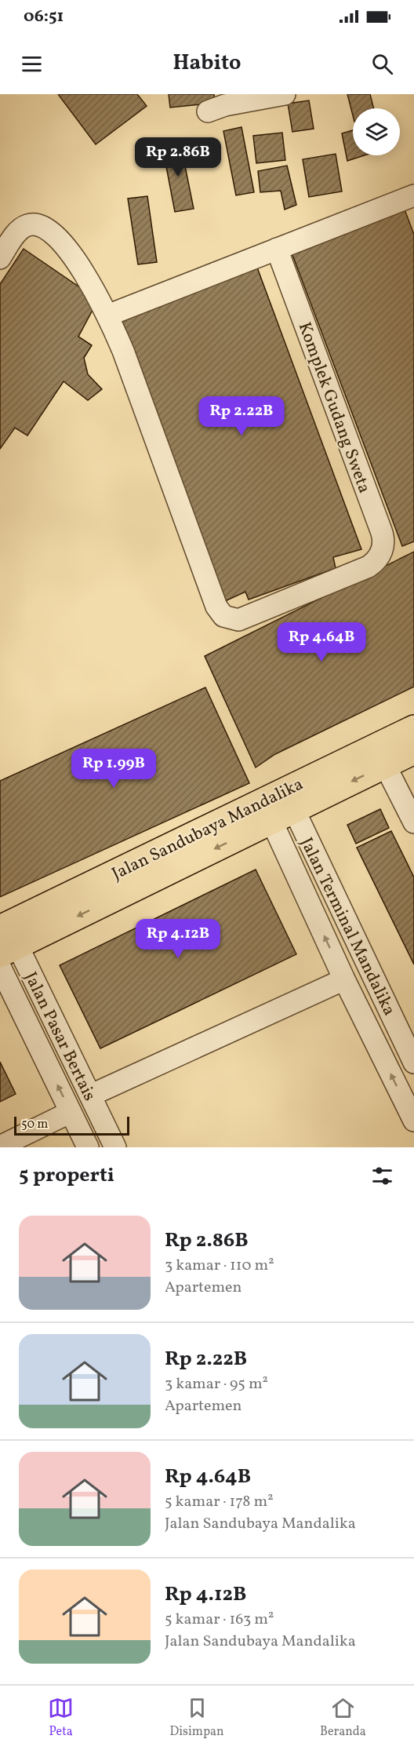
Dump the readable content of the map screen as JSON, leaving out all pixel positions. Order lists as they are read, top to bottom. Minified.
{"streets":{"main road":["Jalan Sandubaya Mandalika"],"street":["Komplek Gudang Sweta","Jalan Terminal Mandalika","Jalan Pasar Bertais"]},"crossings":[["Jalan Sandubaya Mandalika","Jalan Terminal Mandalika"],["Jalan Sandubaya Mandalika","Jalan Pasar Bertais"]],"scale_bar":"50 m","page":{"status":"06:51","header":"Habito","price":["Rp 2.86B","Rp 2.22B","Rp 4.64B","Rp 1.99B","Rp 4.12B"],"scale":"50 m","heading":"5 properti","list":[{"name":"Rp 2.86B","note":"3 kamar · 110 m² · Apartemen"},{"name":"Rp 2.22B","note":"3 kamar · 95 m² · Apartemen"},{"name":"Rp 4.64B","note":"5 kamar · 178 m² · Jalan Sandubaya Mandalika"},{"name":"Rp 4.12B","note":"5 kamar · 163 m² · Jalan Sandubaya Mandalika"}],"tabs":["Peta","Disimpan","Beranda"]}}
